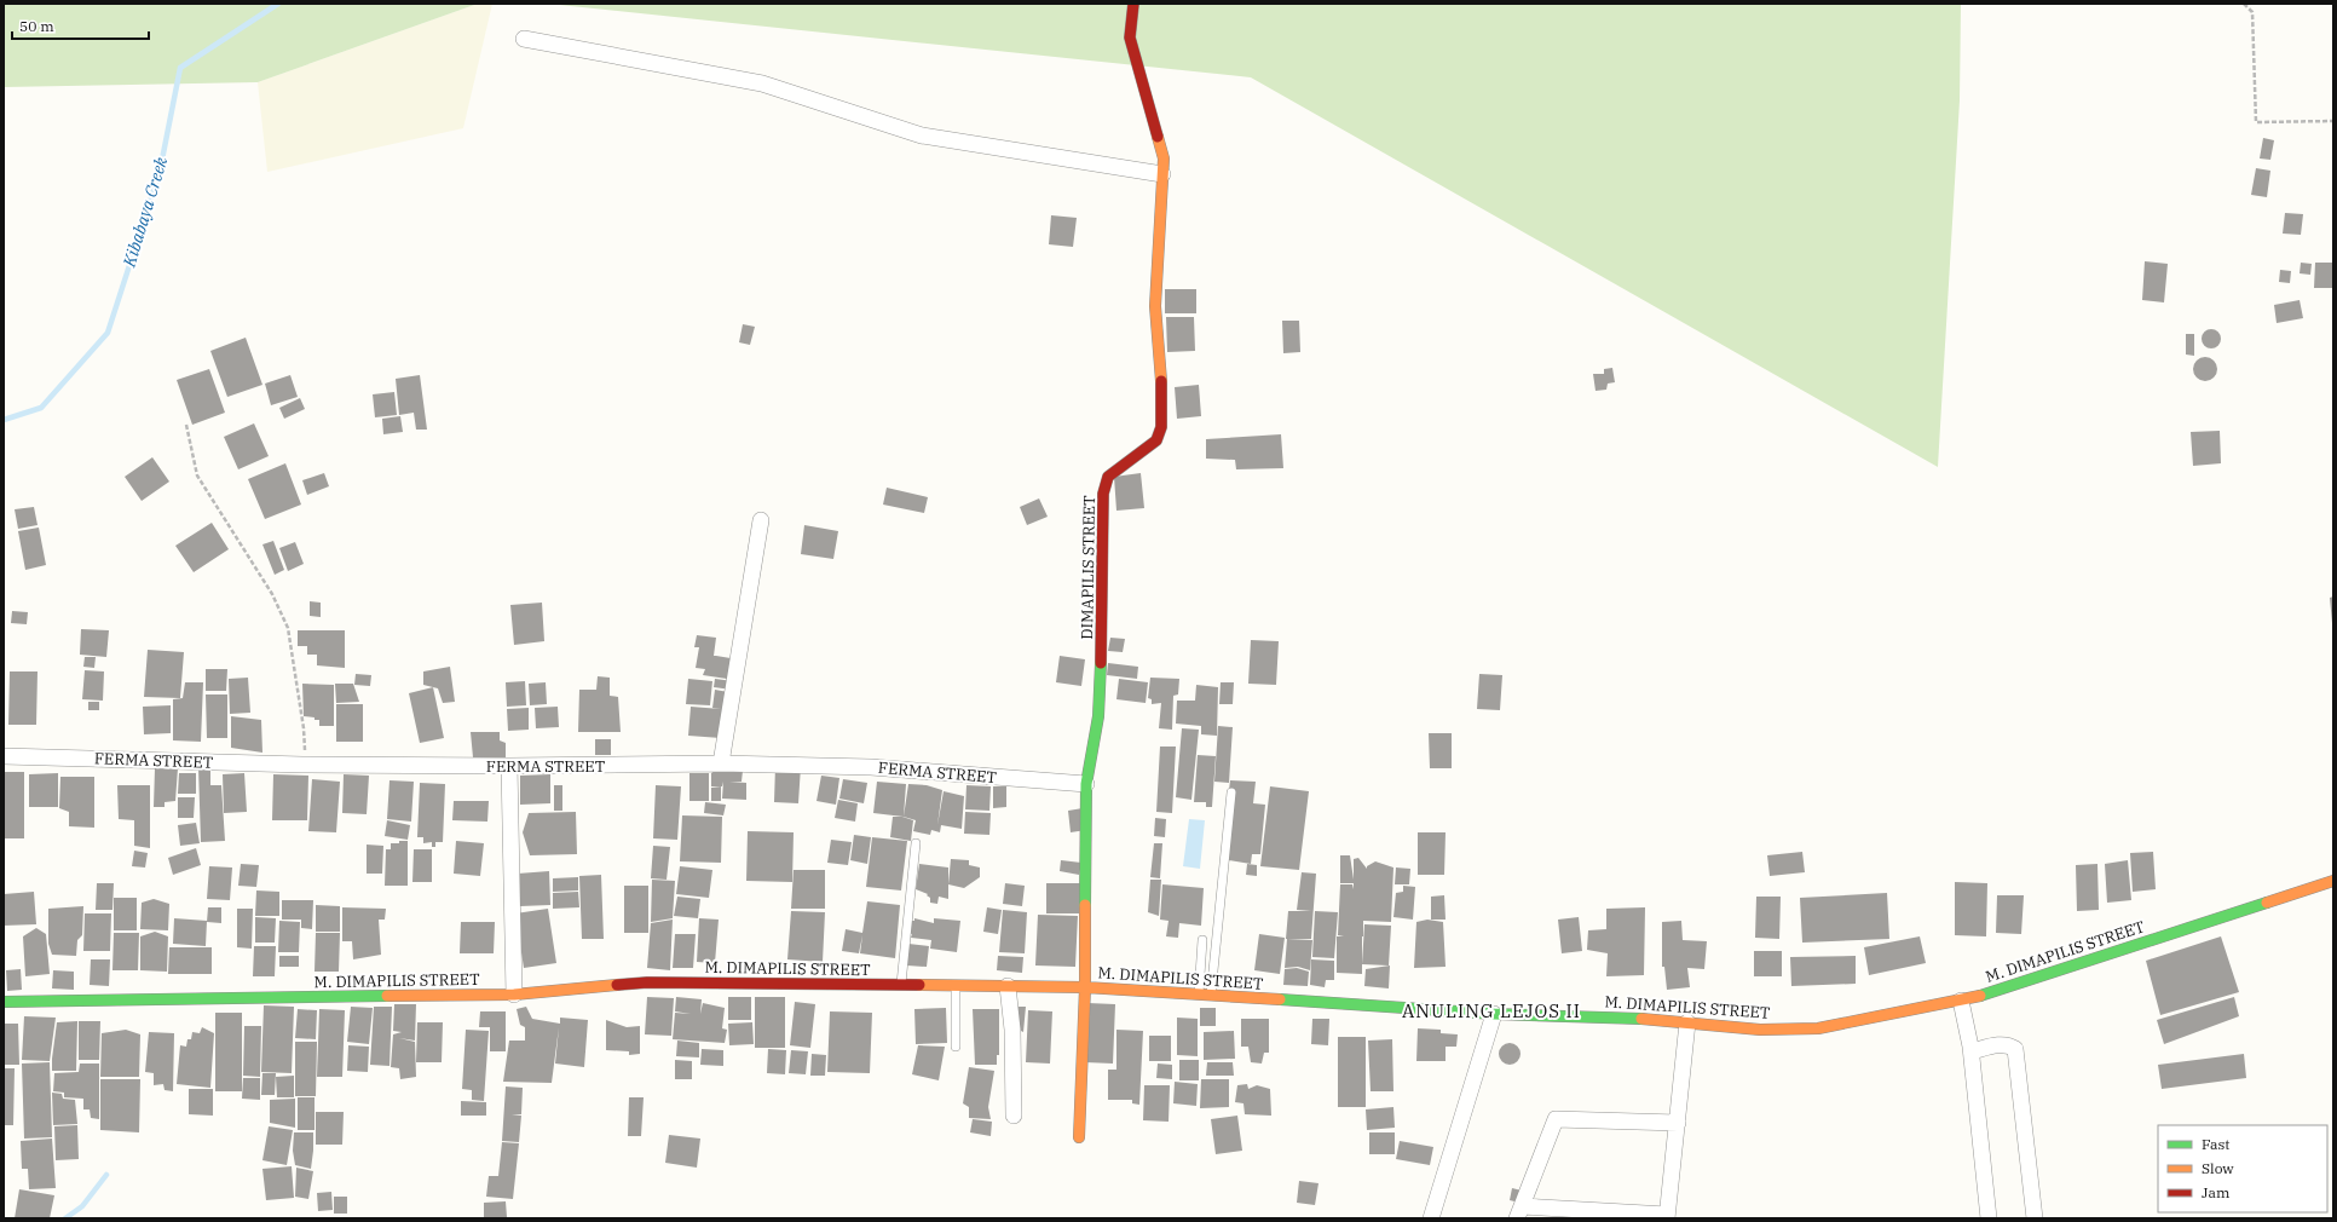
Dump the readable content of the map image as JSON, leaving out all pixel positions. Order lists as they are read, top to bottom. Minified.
{"streets":{"main road":["DIMAPILIS STREET","M. DIMAPILIS STREET"],"street":["FERMA STREET"]},"crossings":[["DIMAPILIS STREET","FERMA STREET"],["DIMAPILIS STREET","M. DIMAPILIS STREET"]],"districts":["ANULING LEJOS II"],"water":["Kibabaya Creek"],"legend":["Fast","Slow","Jam"],"scale_bar":"50 m"}
